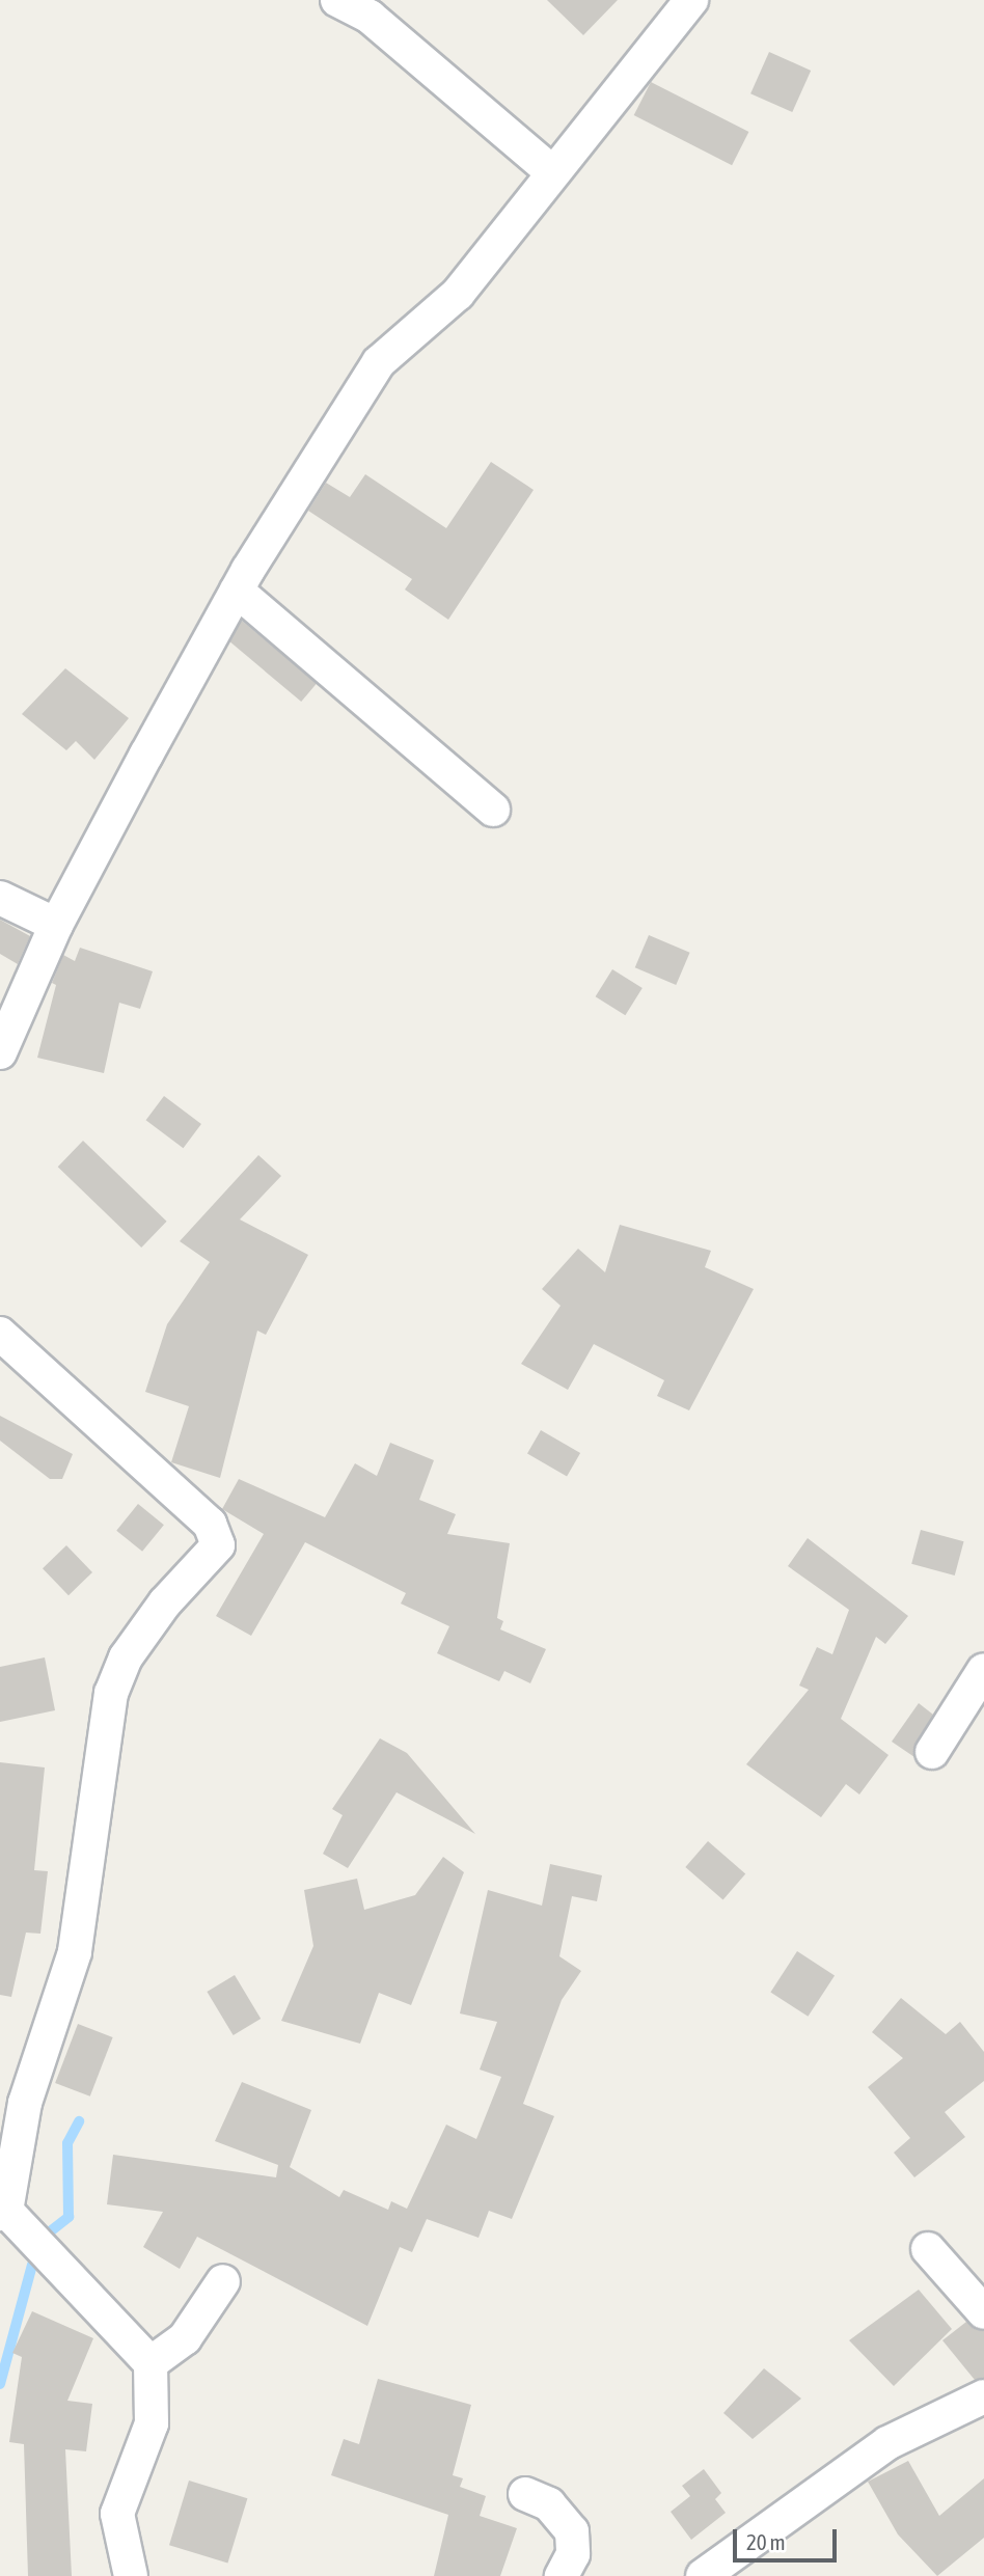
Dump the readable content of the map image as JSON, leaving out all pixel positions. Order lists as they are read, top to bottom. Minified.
{"scale_bar":"20 m"}
